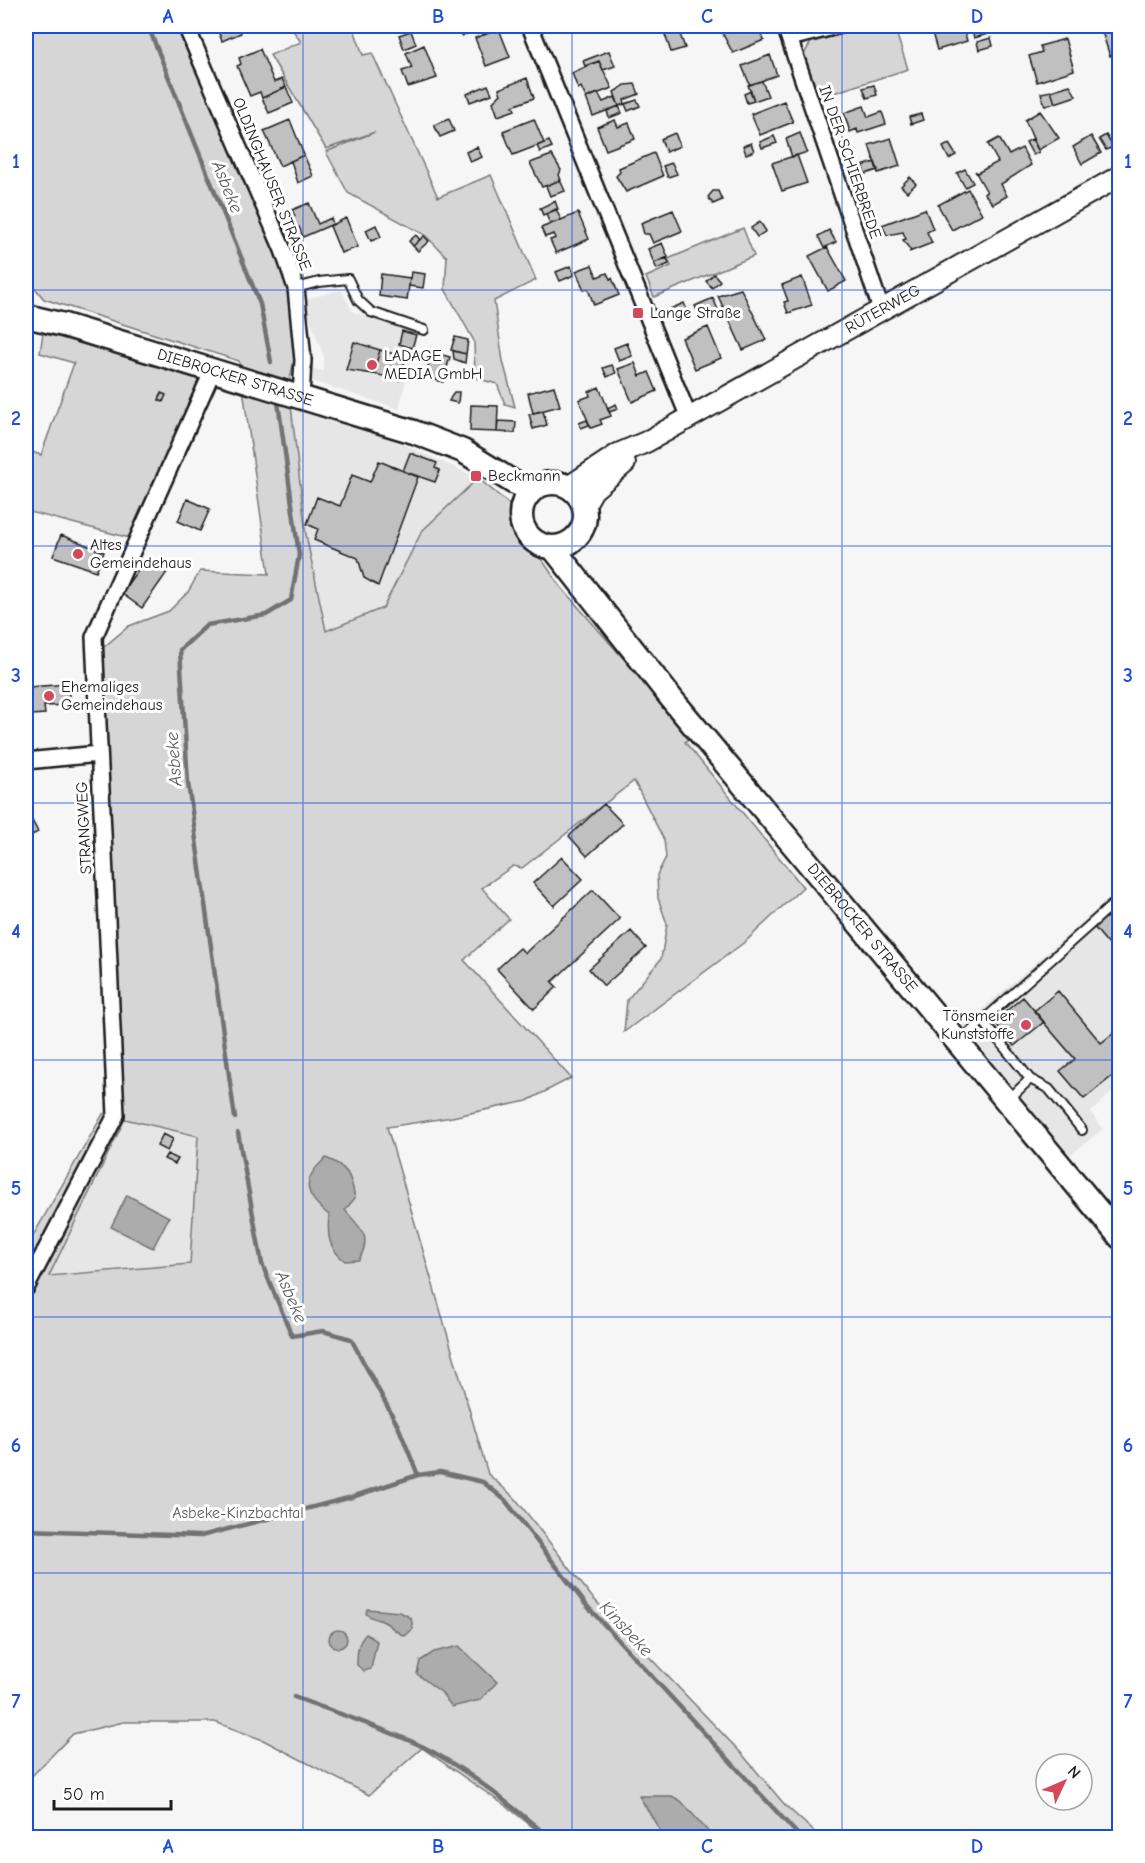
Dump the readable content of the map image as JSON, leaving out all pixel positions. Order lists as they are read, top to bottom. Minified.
{"streets":{"main road":["DIEBROCKER STRASSE"],"street":["IN DER SCHIERBREDE","OLDINGHAUSER STRASSE","RÜTERWEG","STRANGWEG"]},"crossings":[["IN DER SCHIERBREDE","RÜTERWEG"],["OLDINGHAUSER STRASSE","DIEBROCKER STRASSE"],["RÜTERWEG","DIEBROCKER STRASSE"],["DIEBROCKER STRASSE","STRANGWEG"]],"water":["Asbeke","Kinsbeke"],"parks":["Asbeke-Kinzbachtal"],"places":{"transit":["Lange Straße","Beckmann"],"other":["LADAGE MEDIA GmbH","Altes Gemeindehaus","Ehemaliges Gemeindehaus","Tönsmeier Kunststoffe"]},"scale_bar":"50 m","north":"top right","grid":{"columns":["A","B","C","D"],"rows":["1","2","3","4","5","6","7"]}}
